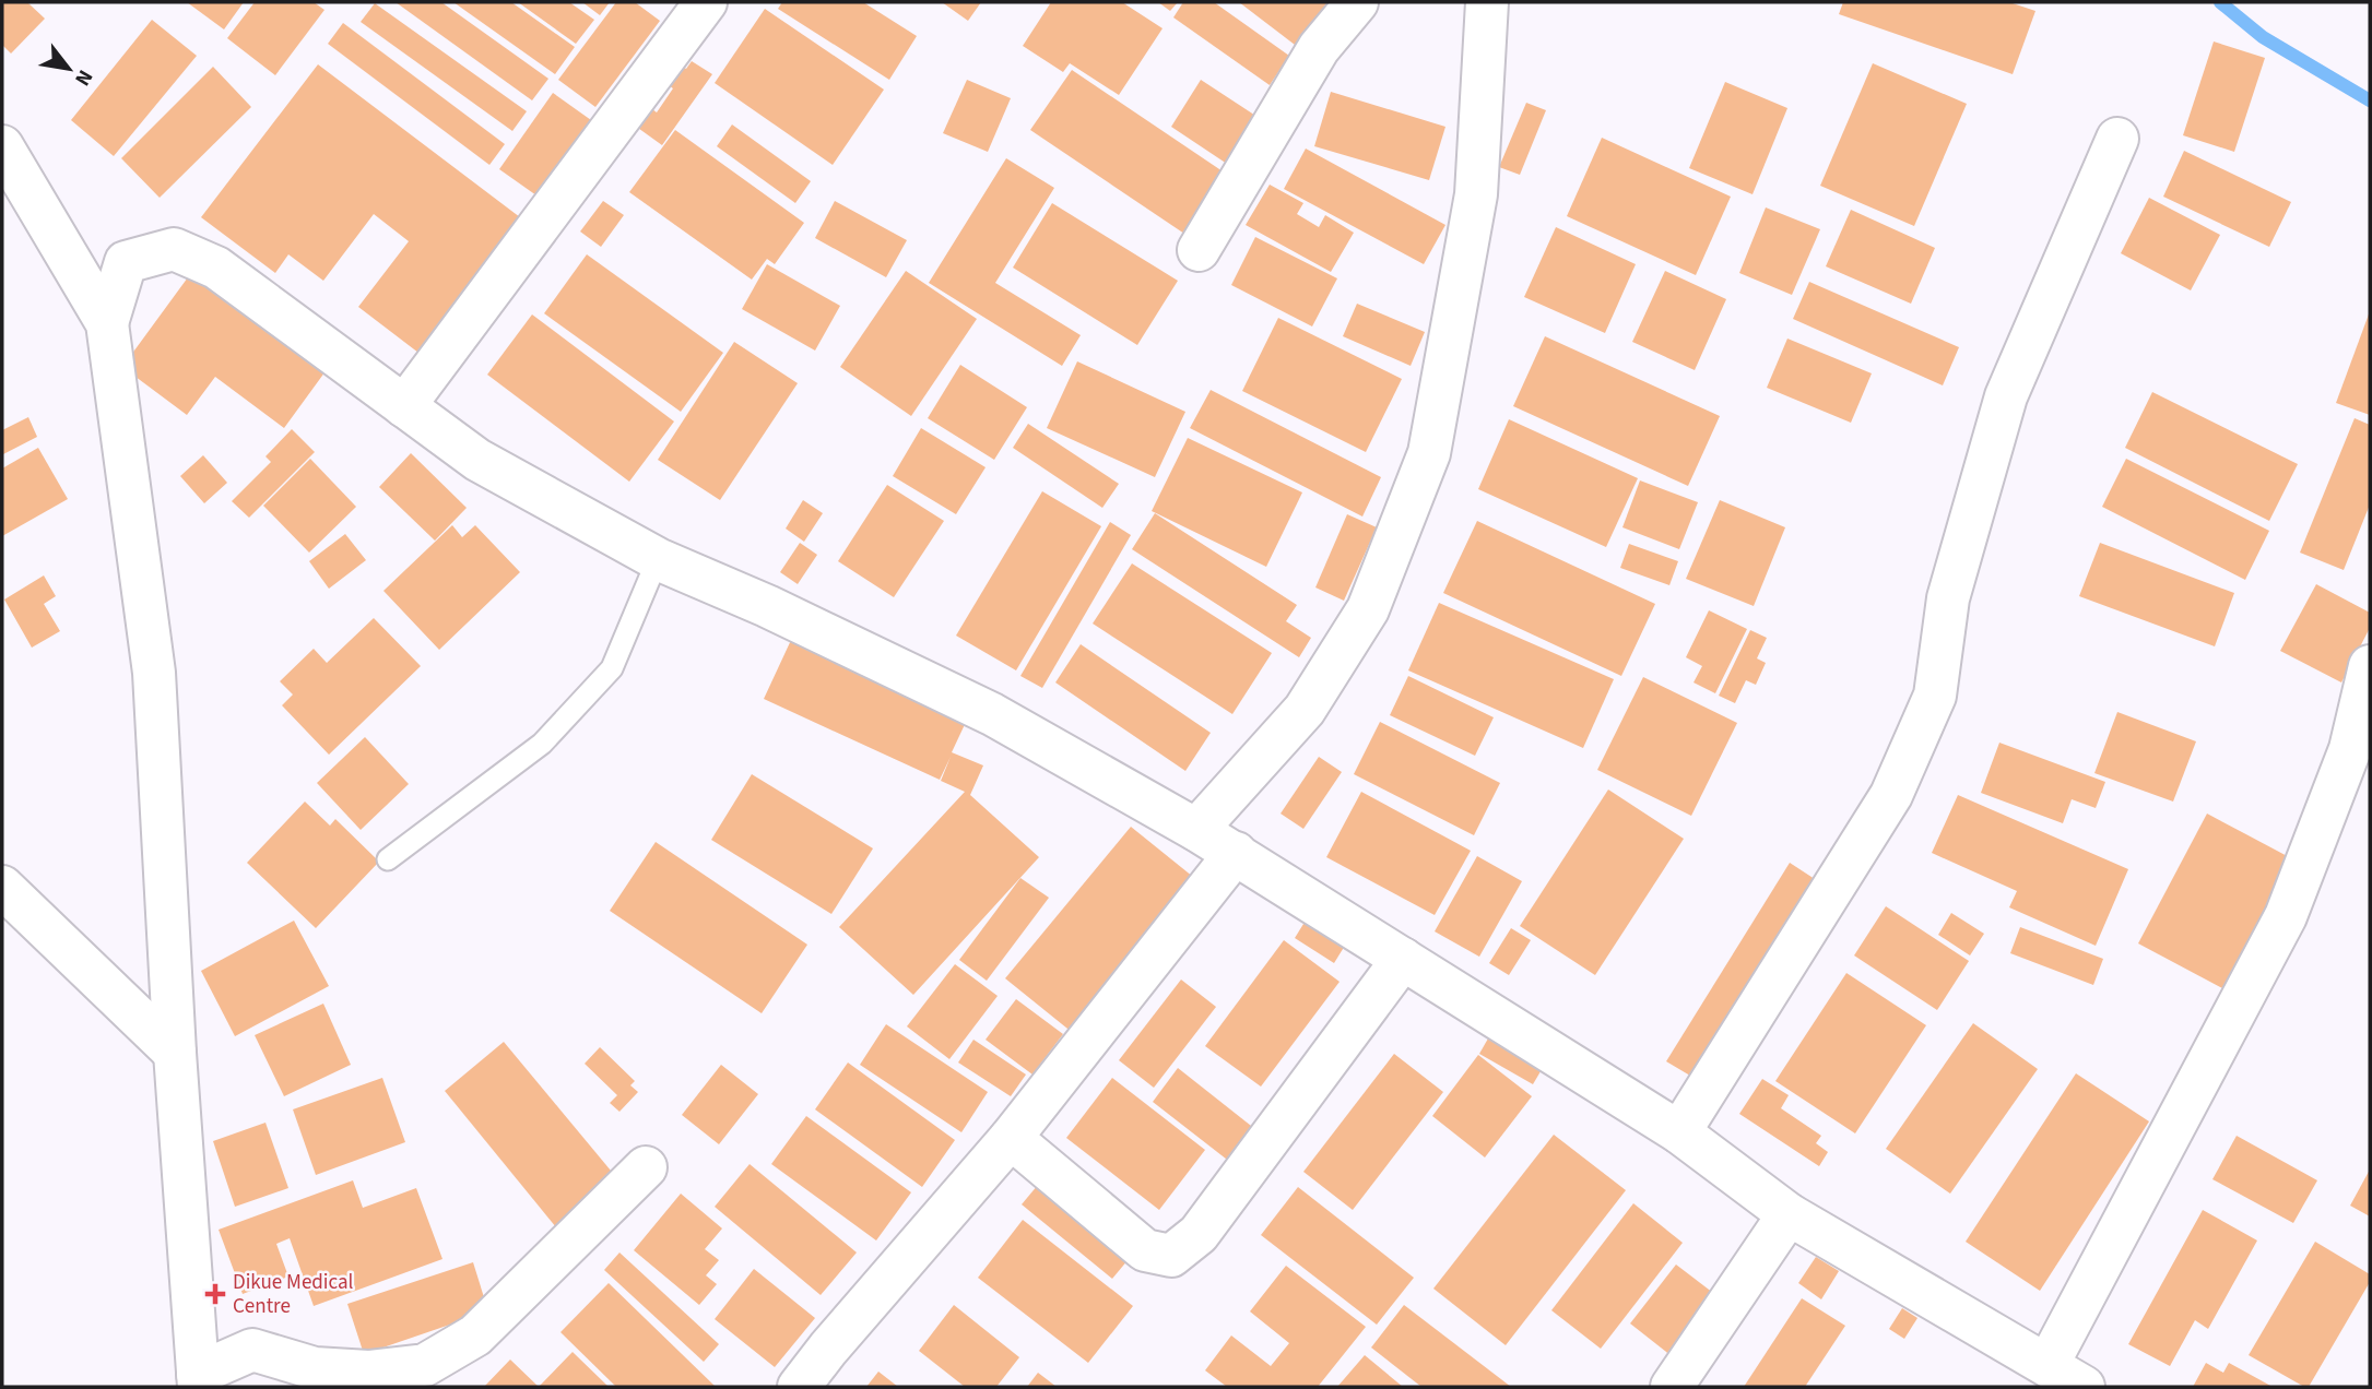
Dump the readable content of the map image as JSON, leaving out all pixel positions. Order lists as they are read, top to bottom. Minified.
{"places":{"health":["Dikue Medical Centre"]},"north":"bottom right"}
